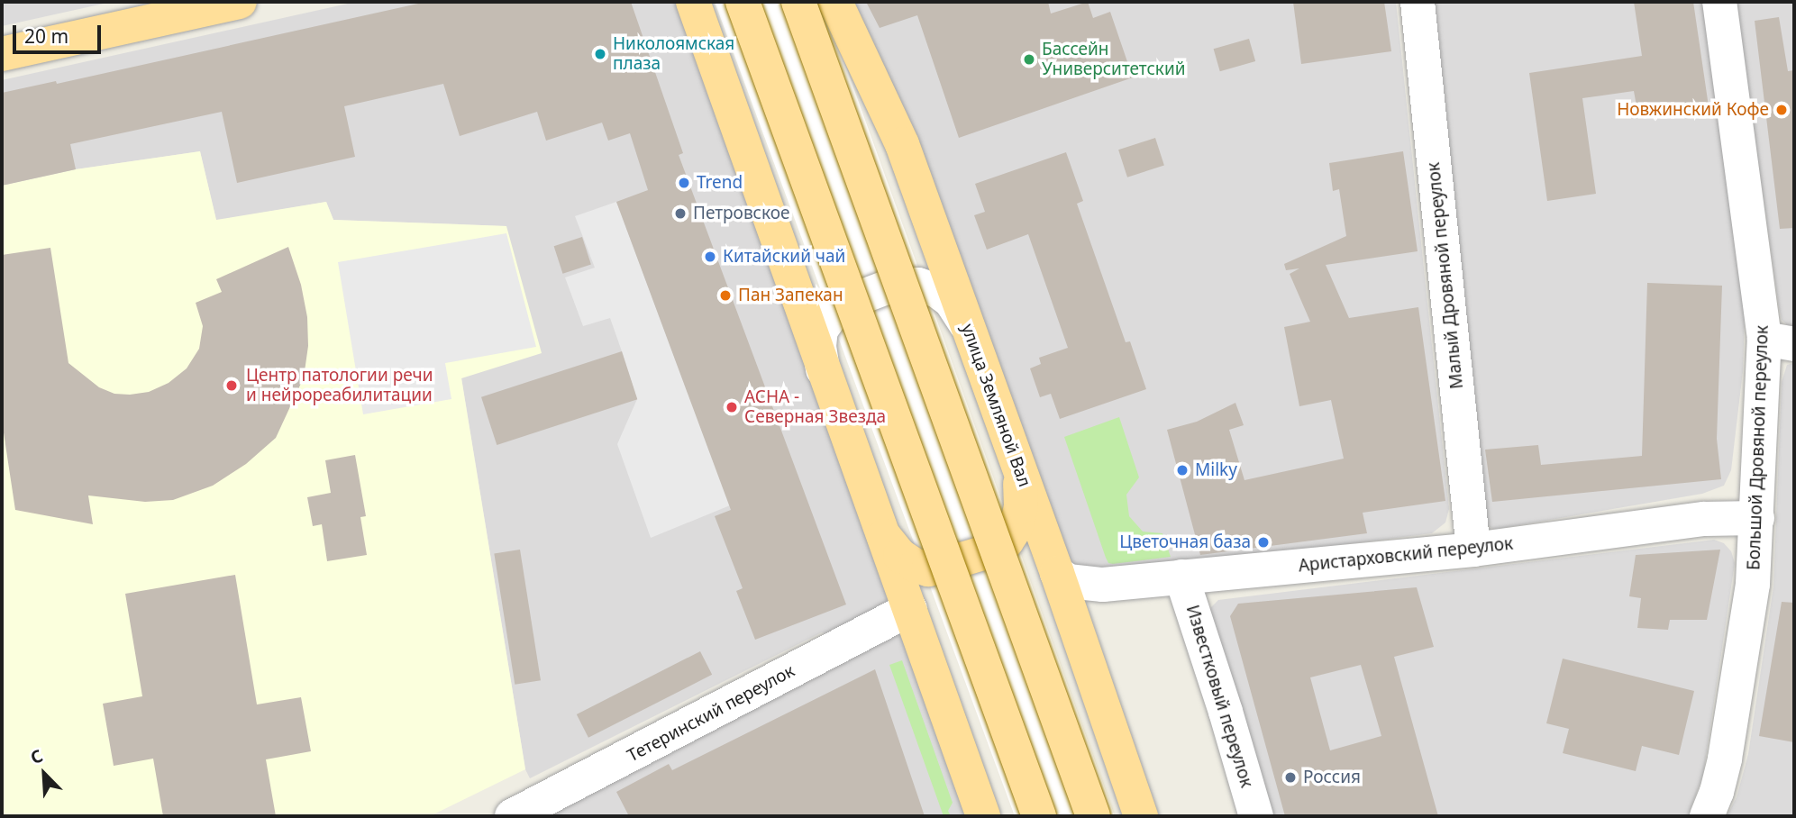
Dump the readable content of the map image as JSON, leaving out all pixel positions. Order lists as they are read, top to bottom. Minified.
{"streets":{"main road":["улица Земляной Вал"],"street":["Малый Дровяной переулок","Большой Дровяной переулок","Аристарховский переулок","Известковый переулок","Тетеринский переулок"]},"crossings":[["Малый Дровяной переулок","Аристарховский переулок"],["улица Земляной Вал","Аристарховский переулок"],["Большой Дровяной переулок","Аристарховский переулок"],["Аристарховский переулок","Известковый переулок"]],"places":["Николоямская плаза","Бассейн Университетский","Новжинский Кофе","Trend","Петровское","Китайский чай","Пан Запекан","Центр патологии речи и нейрореабилитации","АСНА - Северная Звезда","Milky","Цветочная база","Россия"],"scale_bar":"20 m","north":"top left"}
